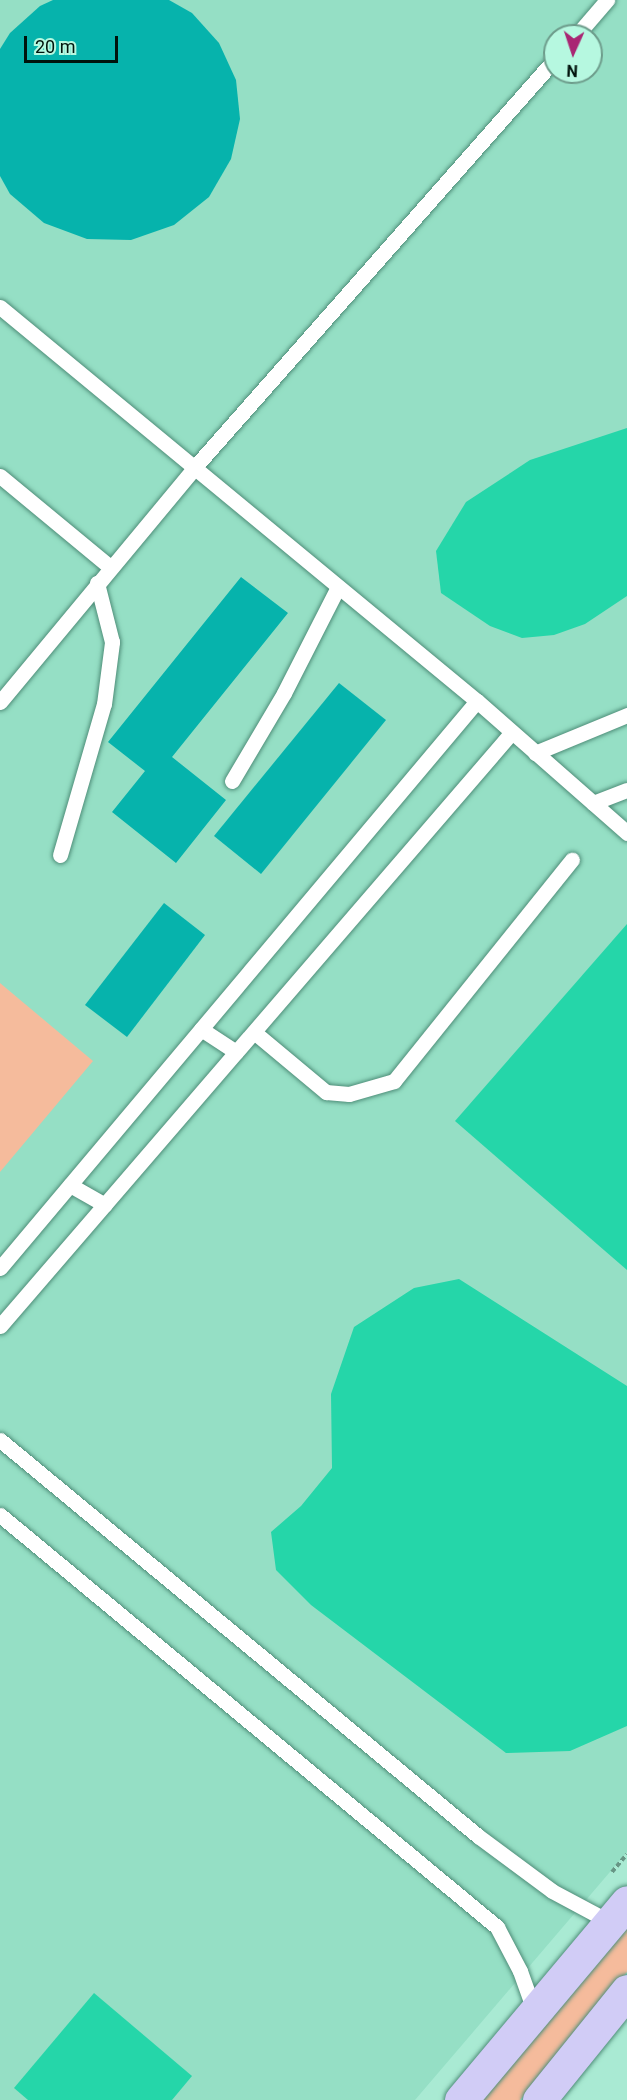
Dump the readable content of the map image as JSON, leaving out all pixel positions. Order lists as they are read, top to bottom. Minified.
{"scale_bar":"20 m","north":"bottom"}
